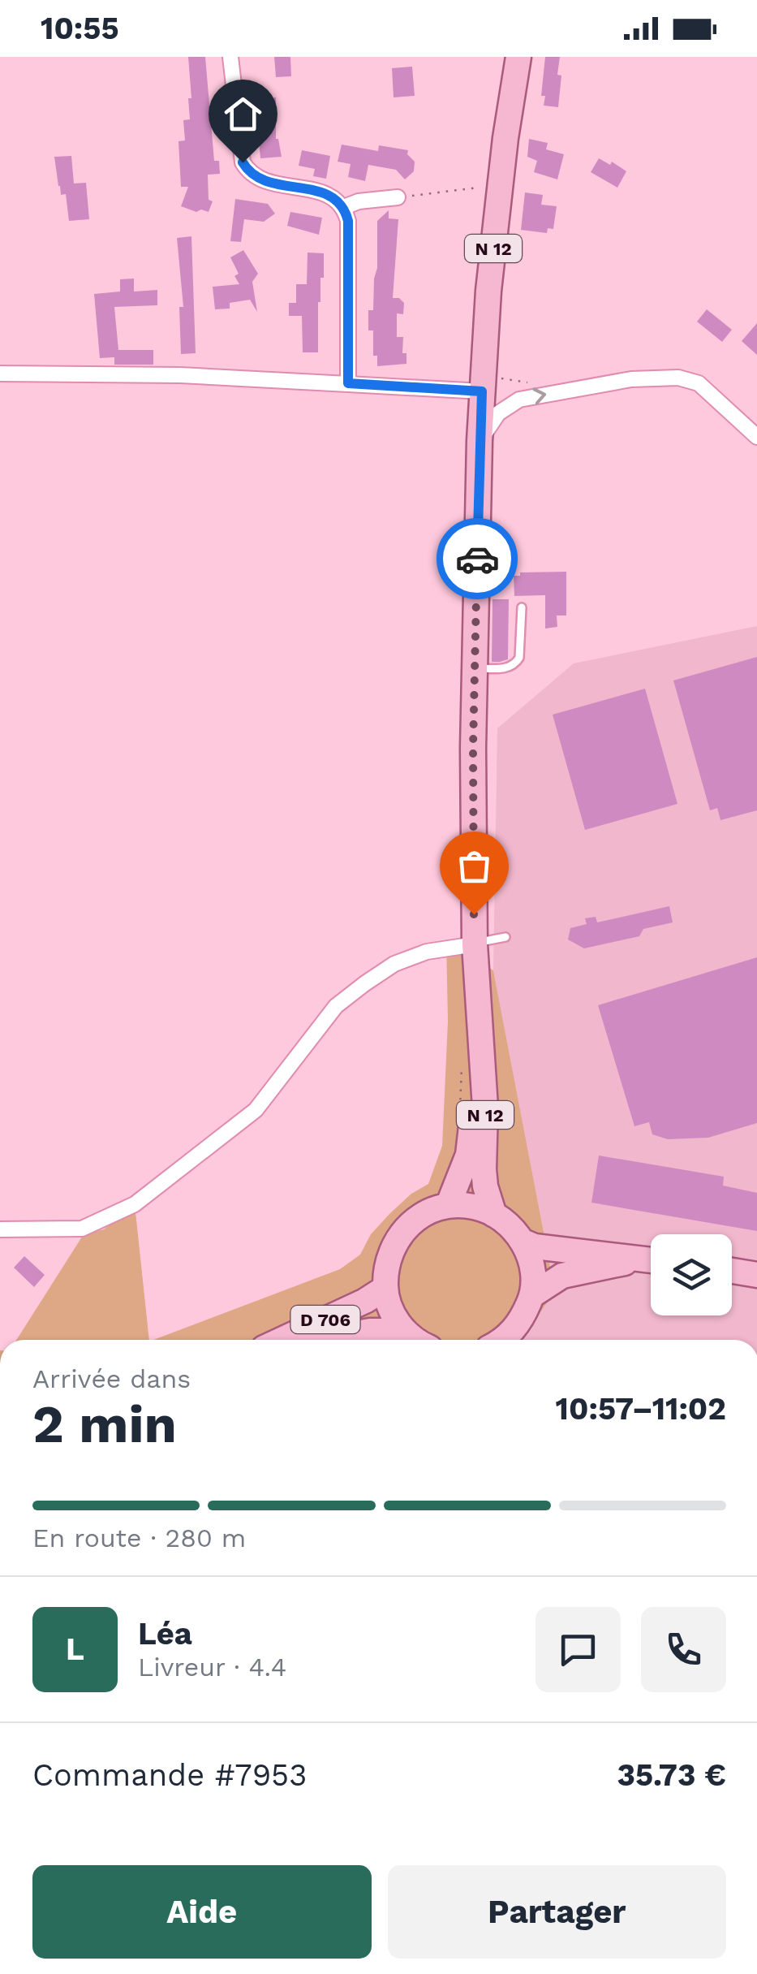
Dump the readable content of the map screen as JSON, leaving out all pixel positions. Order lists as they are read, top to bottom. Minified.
{"streets":{"main road":["N 12","D 706"]},"page":{"status":"10:55","heading":["2 min","Arrivée dans","10:57–11:02"],"panel":["Léa","Livreur · 4.4","Commande #7953","35.73 €"],"bar":"En route · 280 m","round":"L","buttons":["Aide","Partager"]}}
